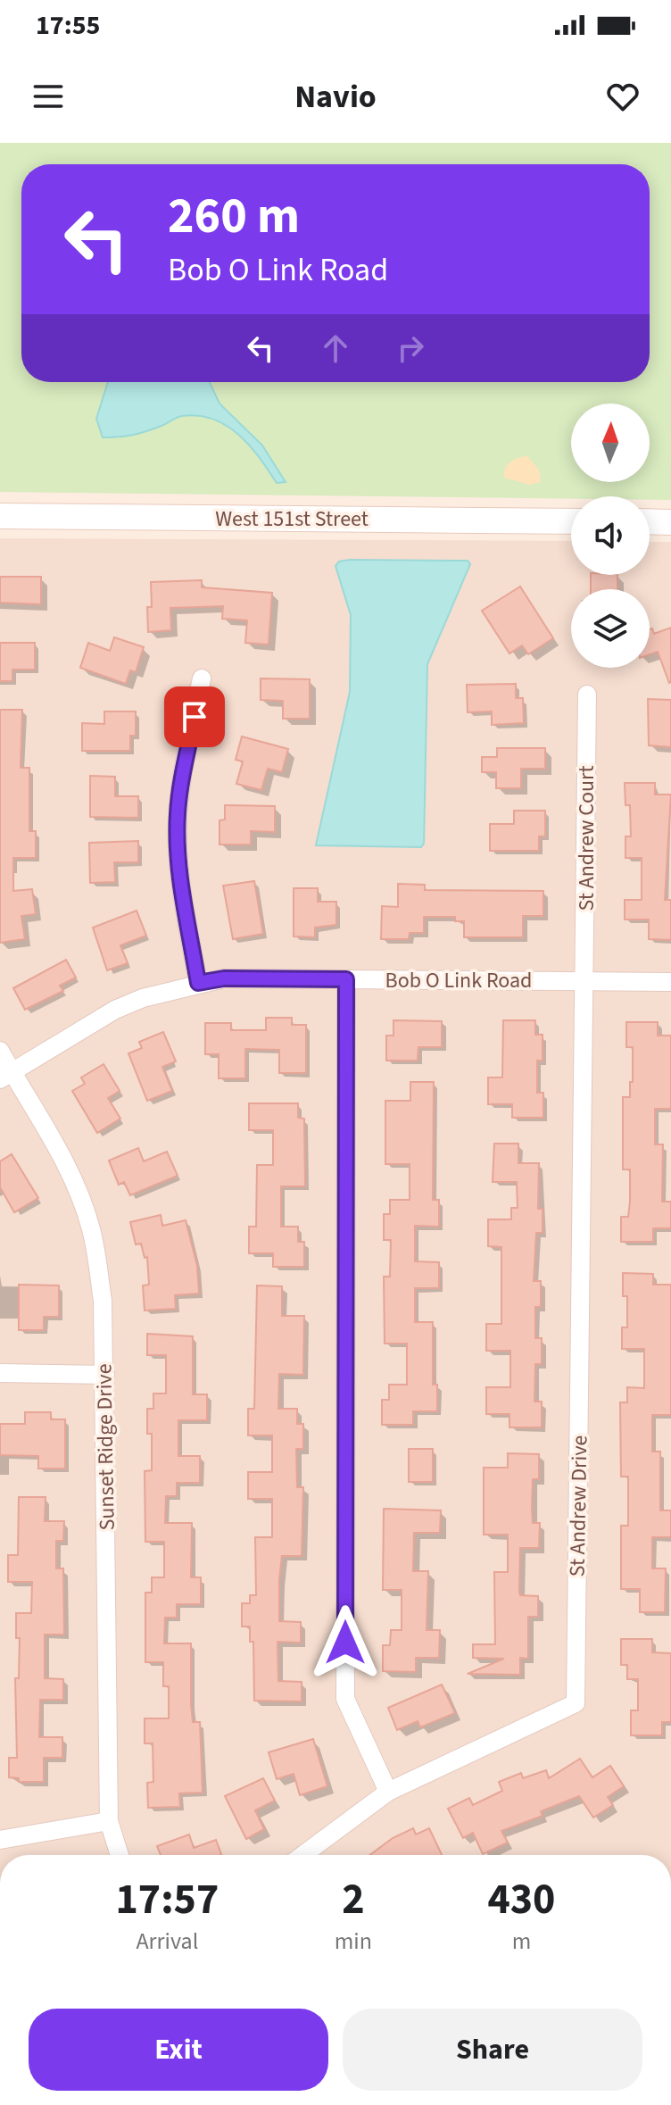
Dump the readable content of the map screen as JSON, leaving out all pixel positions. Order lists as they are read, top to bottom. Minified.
{"streets":{"street":["West 151st Street","St Andrew Court","Bob O Link Road","Sunset Ridge Drive","St Andrew Drive"]},"crossings":[["St Andrew Court","Bob O Link Road"],["St Andrew Court","St Andrew Drive"],["Bob O Link Road","Sunset Ridge Drive"],["Bob O Link Road","St Andrew Drive"]],"north":"top","page":{"status":"17:55","header":"Navio","turn":["260 m","Bob O Link Road"],"eta":["17:57","Arrival","2","min","430","m"],"buttons":["Exit","Share"]}}
